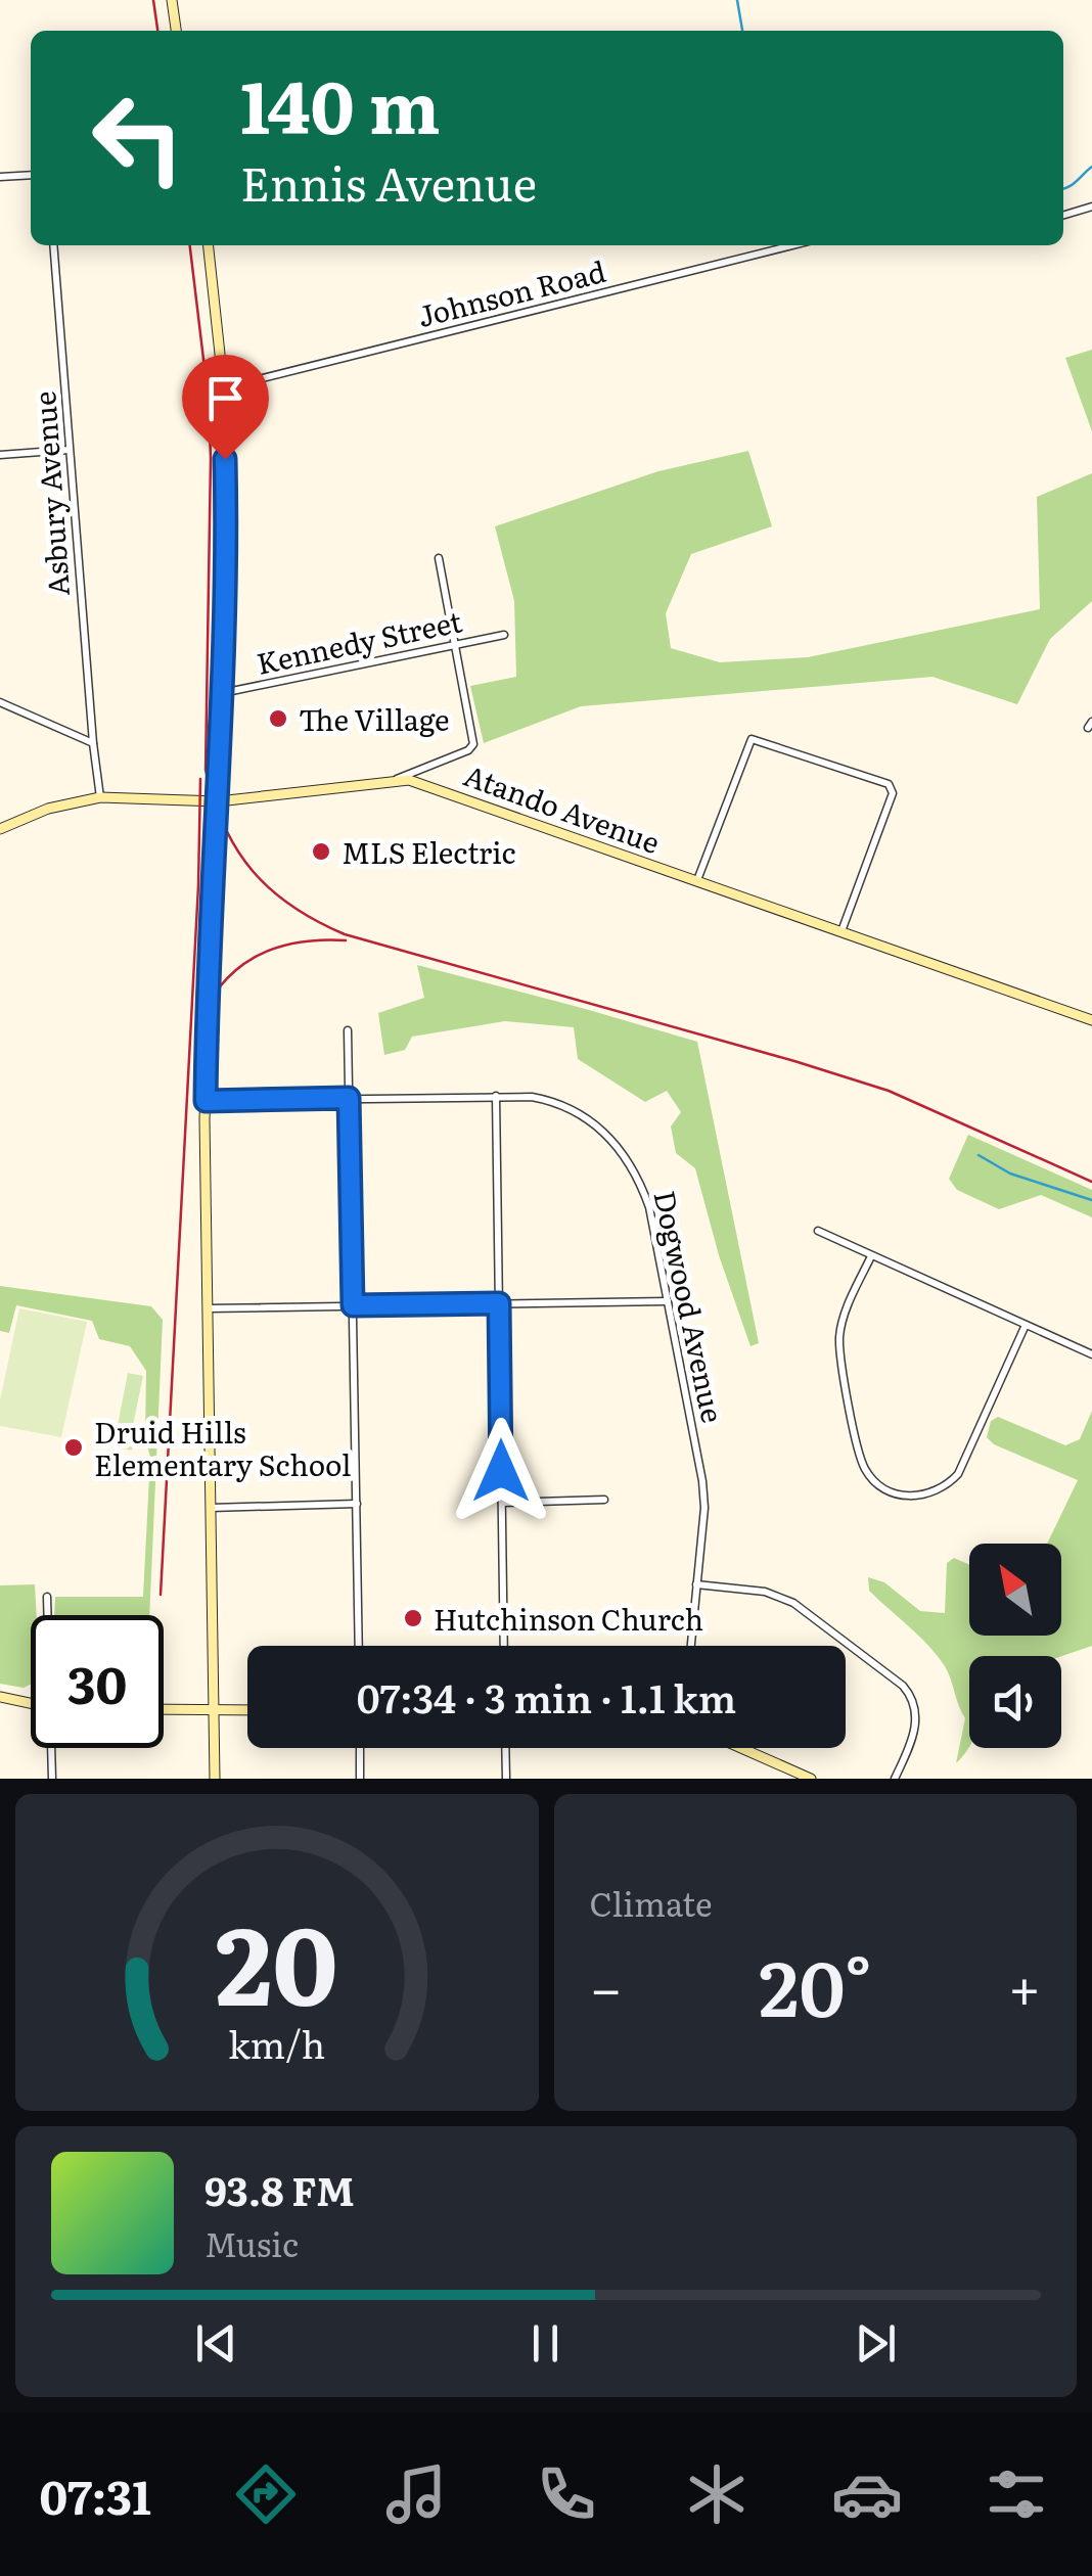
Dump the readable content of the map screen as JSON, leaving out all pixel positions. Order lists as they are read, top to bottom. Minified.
{"streets":{"main road":["Atando Avenue"],"street":["Johnson Road","Asbury Avenue","Kennedy Street","Dogwood Avenue"]},"crossings":[["Asbury Avenue","Atando Avenue"]],"places":["The Village","MLS Electric","Druid Hills Elementary School","Hutchinson Church"],"north":"top left","page":{"turn":["140 m","Ennis Avenue"],"limit":"30","trip":"07:34 · 3 min · 1.1 km","tile":"Climate","heat":["−","20°","+"],"song":["93.8 FM","Music"],"tabs":"07:31","gauge":["20","km/h"]}}
